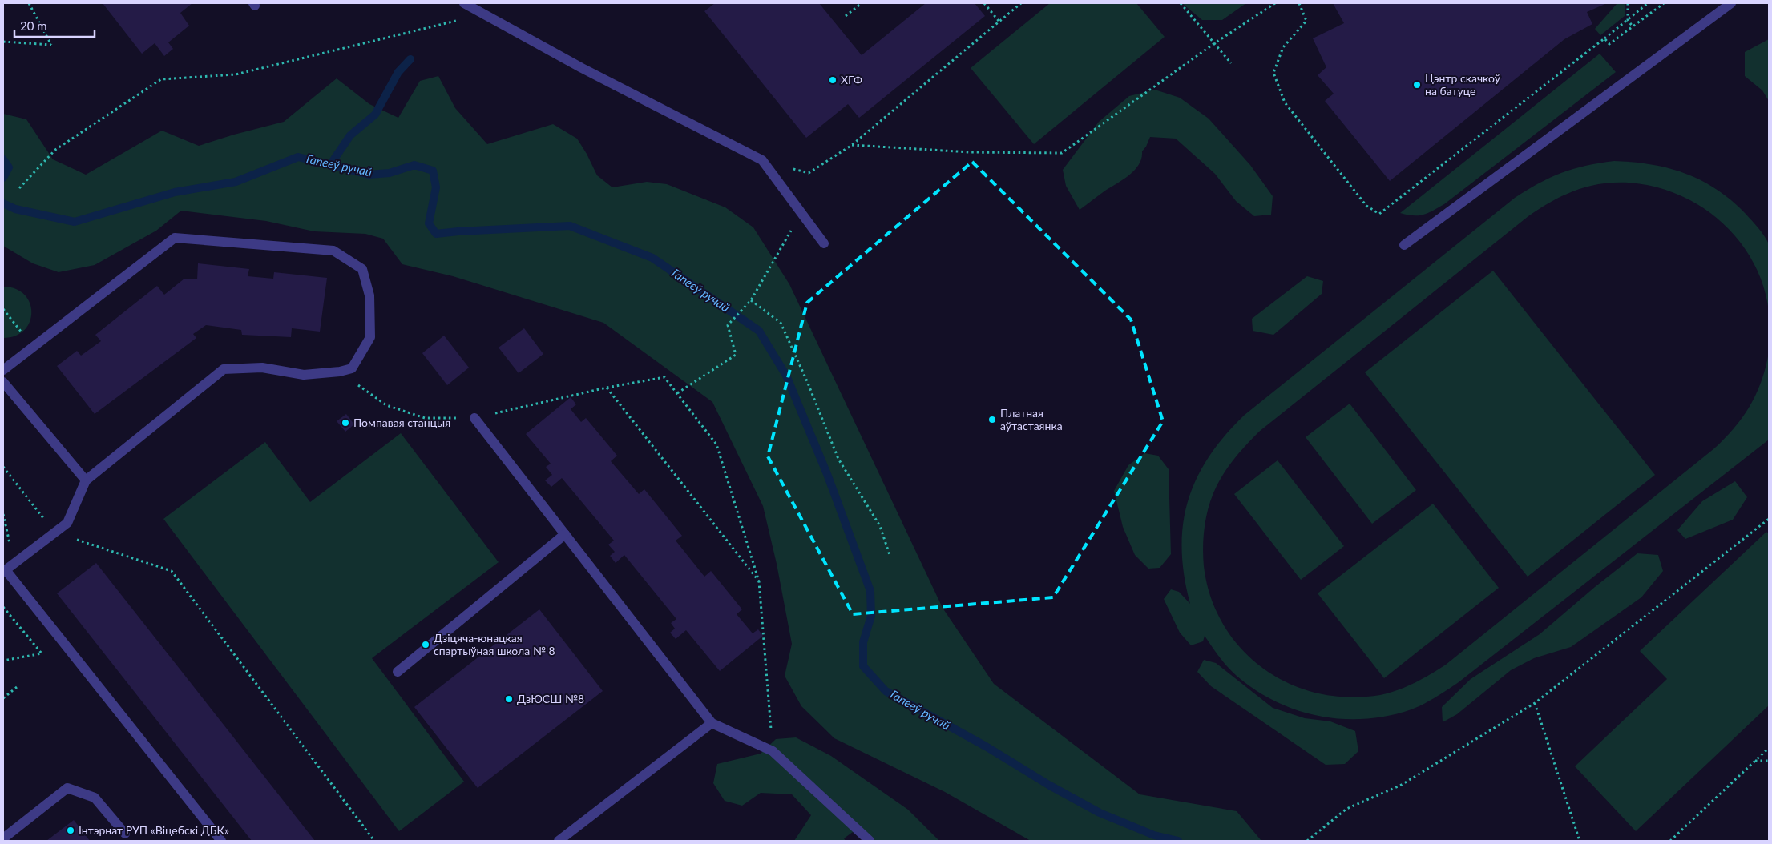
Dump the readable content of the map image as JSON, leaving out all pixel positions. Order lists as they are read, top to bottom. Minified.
{"water":["Гапееў ручай"],"places":["ХГФ","Цэнтр скачкоў на батуце","Платная аўтастаянка","Помпавая станцыя","Дзіцяча-юнацкая спартыўная школа № 8","ДзЮСШ №8","Інтэрнат РУП «Віцебскі ДБК»"],"scale_bar":"20 m"}
